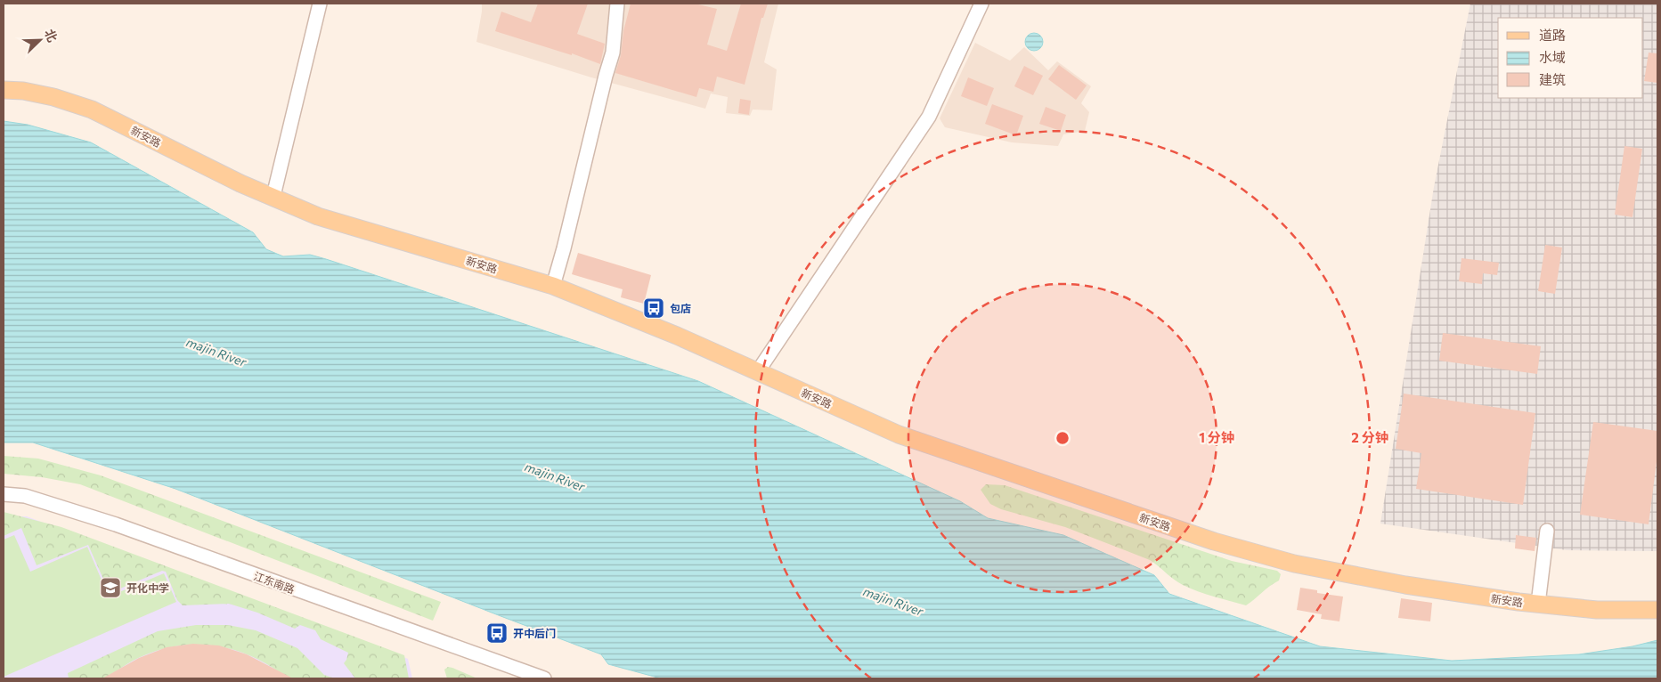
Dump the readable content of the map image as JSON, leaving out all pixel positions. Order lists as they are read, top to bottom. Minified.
{"streets":{"main road":["新安路"],"street":["江东南路"]},"water":["majin River"],"places":{"bus stop":["包店","开中后门"],"school or university":["开化中学"]},"legend":["道路","水域","建筑"],"north":"top right","rings":["1 分钟","2 分钟"]}
